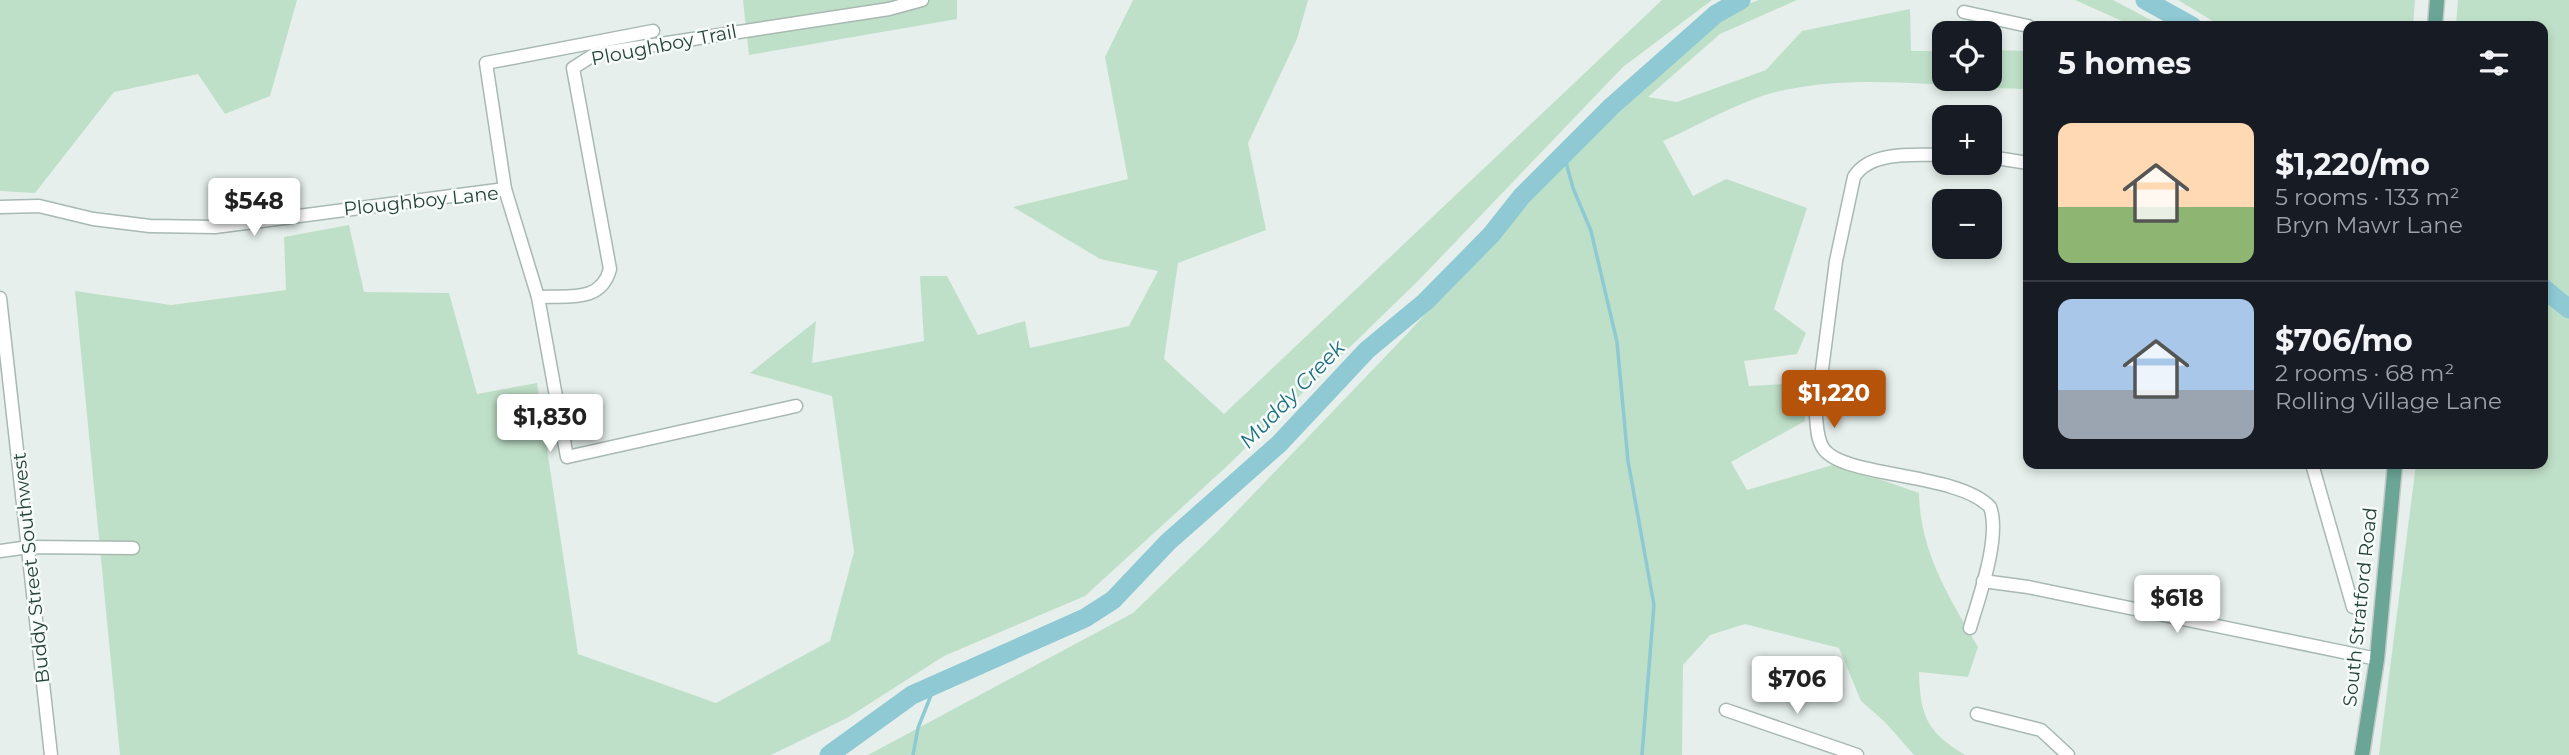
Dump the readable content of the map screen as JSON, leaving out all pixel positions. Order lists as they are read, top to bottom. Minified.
{"streets":{"main road":["South Stratford Road"],"street":["Ploughboy Trail","Ploughboy Lane","Buddy Street Southwest"]},"crossings":[["Ploughboy Trail","Ploughboy Lane"]],"water":["Muddy Creek"],"page":{"map_buttons":["+","−"],"heading":"5 homes","list":[{"name":"$1,220/mo","note":"5 rooms · 133 m² · Bryn Mawr Lane"},{"name":"$706/mo","note":"2 rooms · 68 m² · Rolling Village Lane"}],"price":["$548","$1,220","$1,830","$618","$706"]}}
